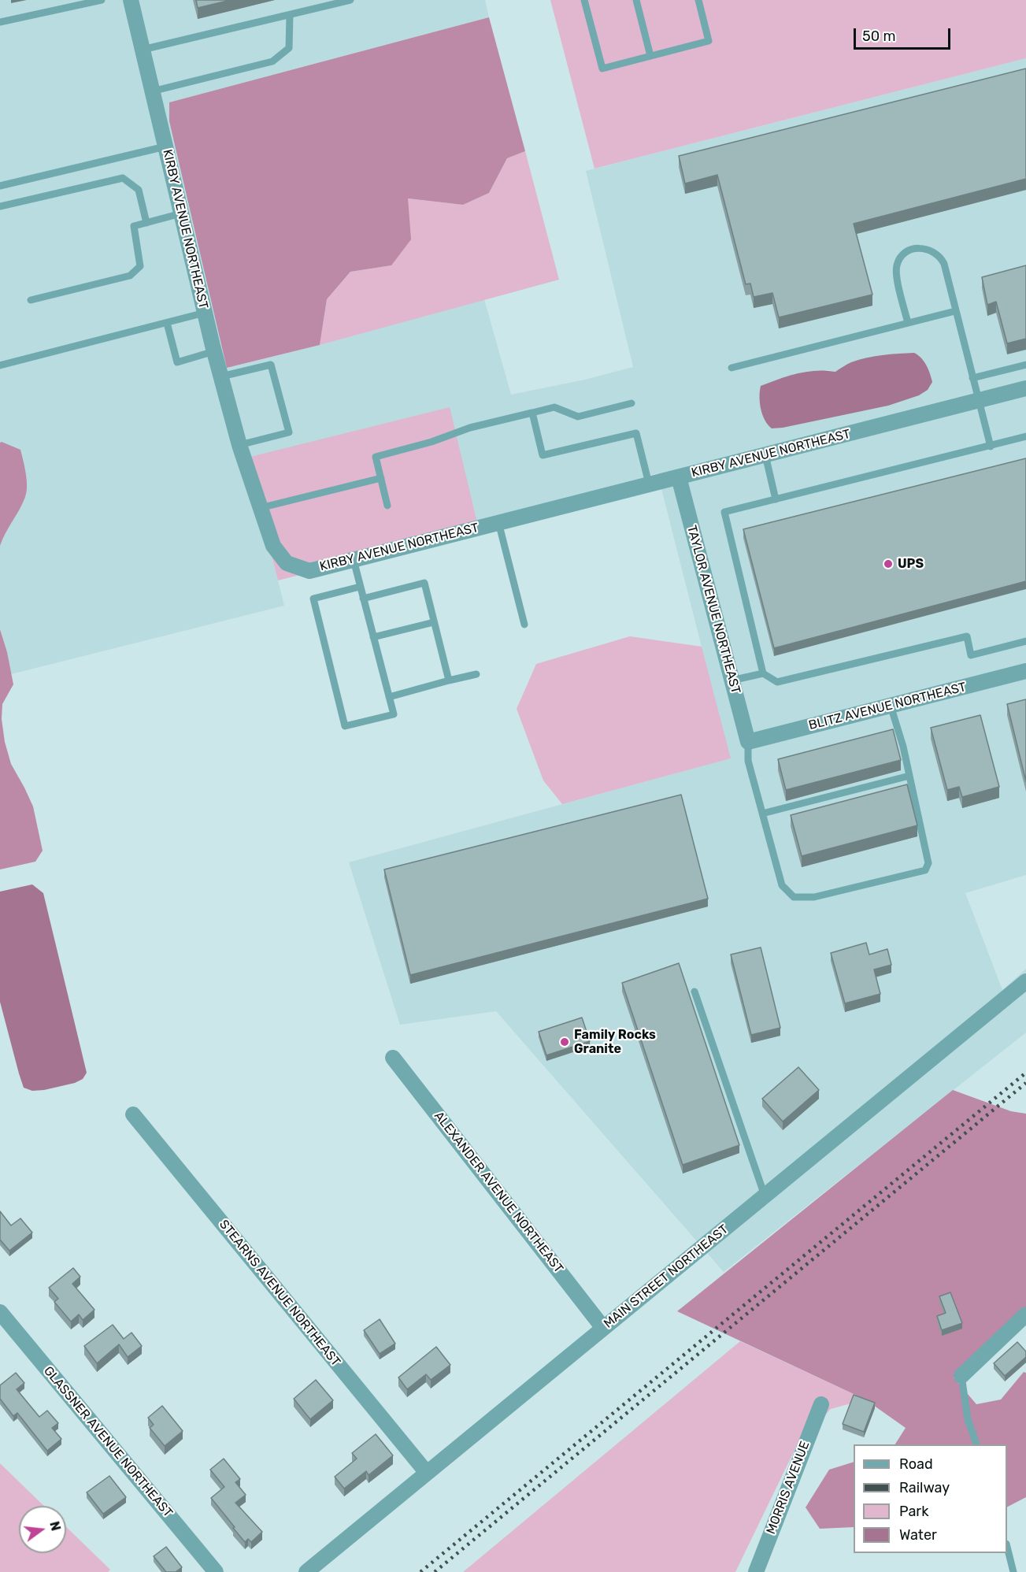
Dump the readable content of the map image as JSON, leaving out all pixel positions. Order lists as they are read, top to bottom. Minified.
{"streets":{"street":["KIRBY AVENUE NORTHEAST","TAYLOR AVENUE NORTHEAST","BLITZ AVENUE NORTHEAST","ALEXANDER AVENUE NORTHEAST","MAIN STREET NORTHEAST","STEARNS AVENUE NORTHEAST","GLASSNER AVENUE NORTHEAST","MORRIS AVENUE"]},"crossings":[["KIRBY AVENUE NORTHEAST","TAYLOR AVENUE NORTHEAST"],["TAYLOR AVENUE NORTHEAST","BLITZ AVENUE NORTHEAST"],["ALEXANDER AVENUE NORTHEAST","MAIN STREET NORTHEAST"],["MAIN STREET NORTHEAST","STEARNS AVENUE NORTHEAST"]],"places":["UPS","Family Rocks Granite"],"legend":["Road","Railway","Park","Water"],"scale_bar":"50 m","north":"right"}
